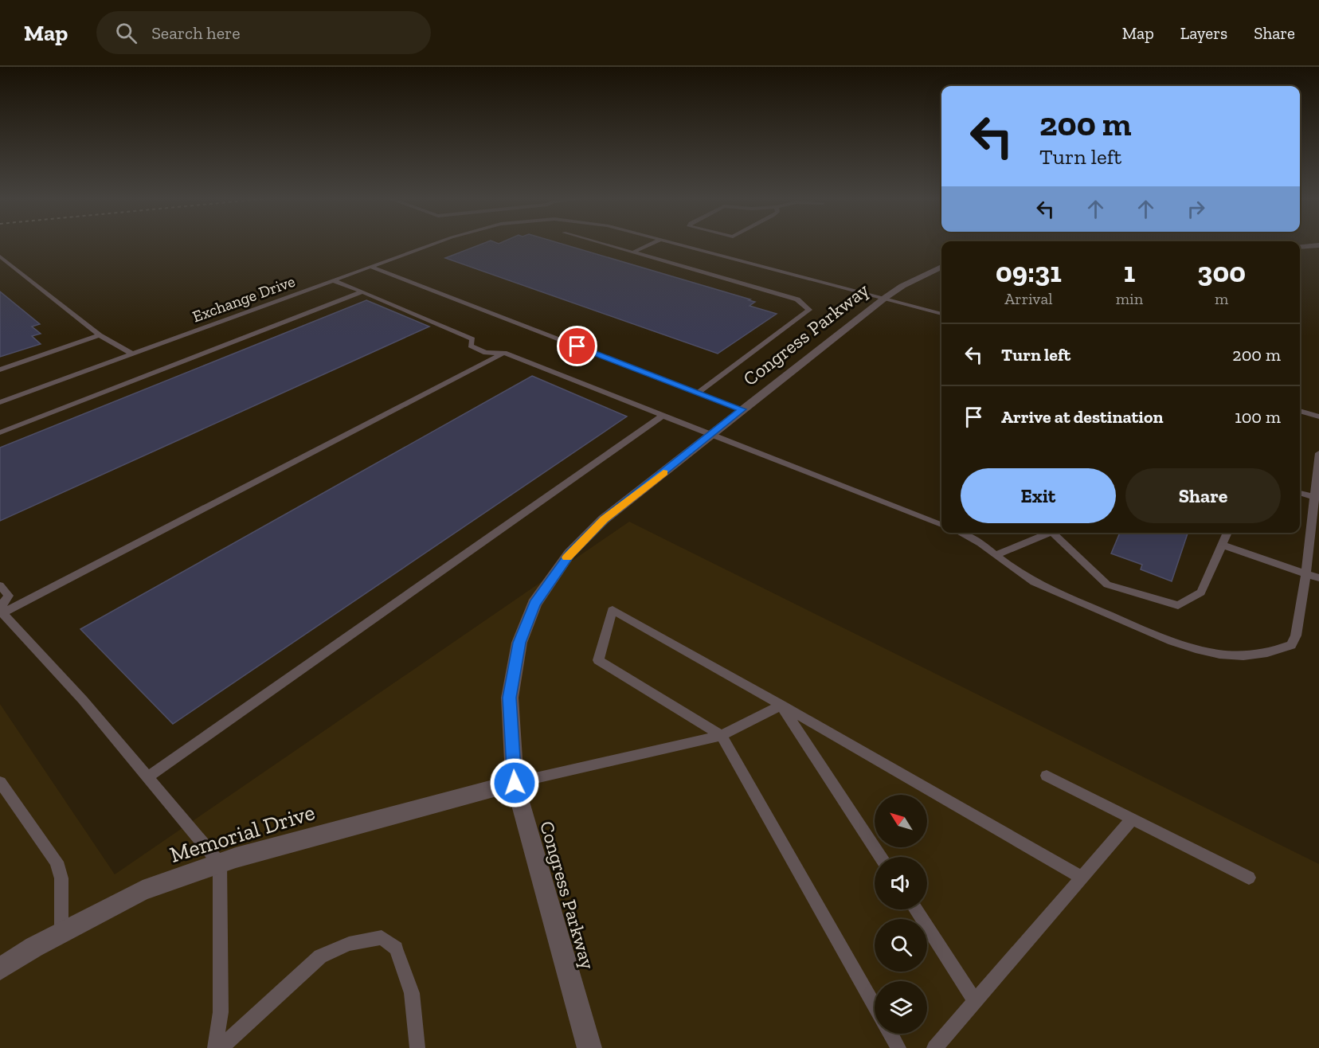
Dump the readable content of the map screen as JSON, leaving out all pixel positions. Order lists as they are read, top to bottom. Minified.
{"streets":{"street":["Congress Parkway","Memorial Drive"],"lane":["Exchange Drive"]},"crossings":[["Exchange Drive","Congress Parkway"],["Congress Parkway","Memorial Drive"]],"north":"top left","page":{"header":"Map","search":"Search here","nav":["Map","Layers","Share"],"turn":["200 m","Turn left"],"eta":["09:31","Arrival","1","min","300","m"],"list":[{"name":"Turn left","value":"200 m"},{"name":"Arrive at destination","value":"100 m"}],"buttons":["Exit","Share"]}}
